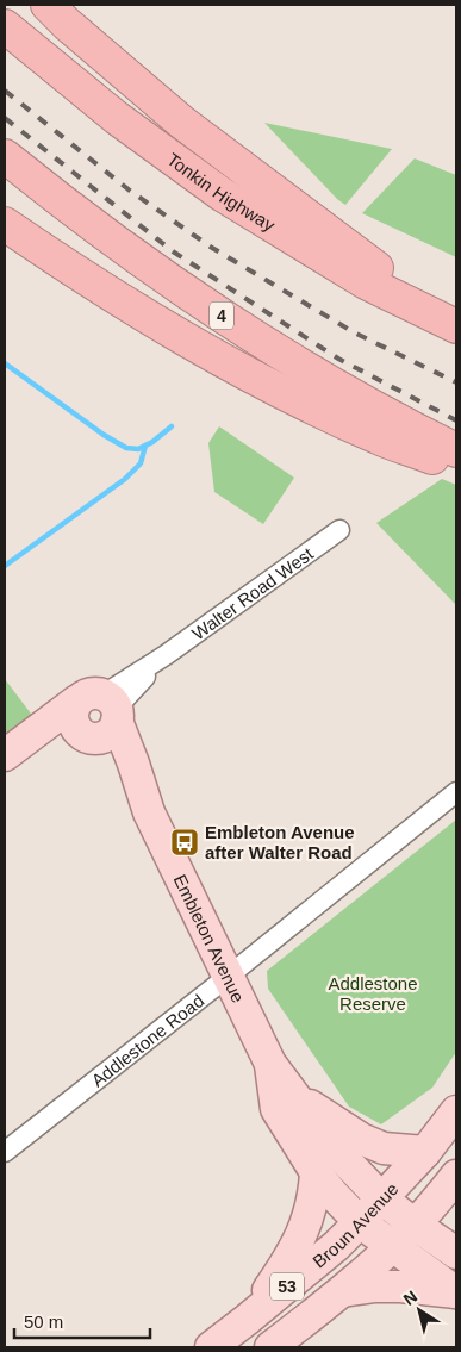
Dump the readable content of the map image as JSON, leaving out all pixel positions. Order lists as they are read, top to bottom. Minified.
{"streets":{"highway":["Tonkin Highway","4"],"main road":["Walter Road West","Embleton Avenue","Broun Avenue","53"],"street":["Addlestone Road"]},"crossings":[["Walter Road West","Embleton Avenue"],["Embleton Avenue","Addlestone Road"],["Embleton Avenue","Broun Avenue"],["Embleton Avenue","53"]],"parks":["Addlestone Reserve"],"places":{"bus stop":["Embleton Avenue after Walter Road"]},"scale_bar":"50 m","north":"top left"}
